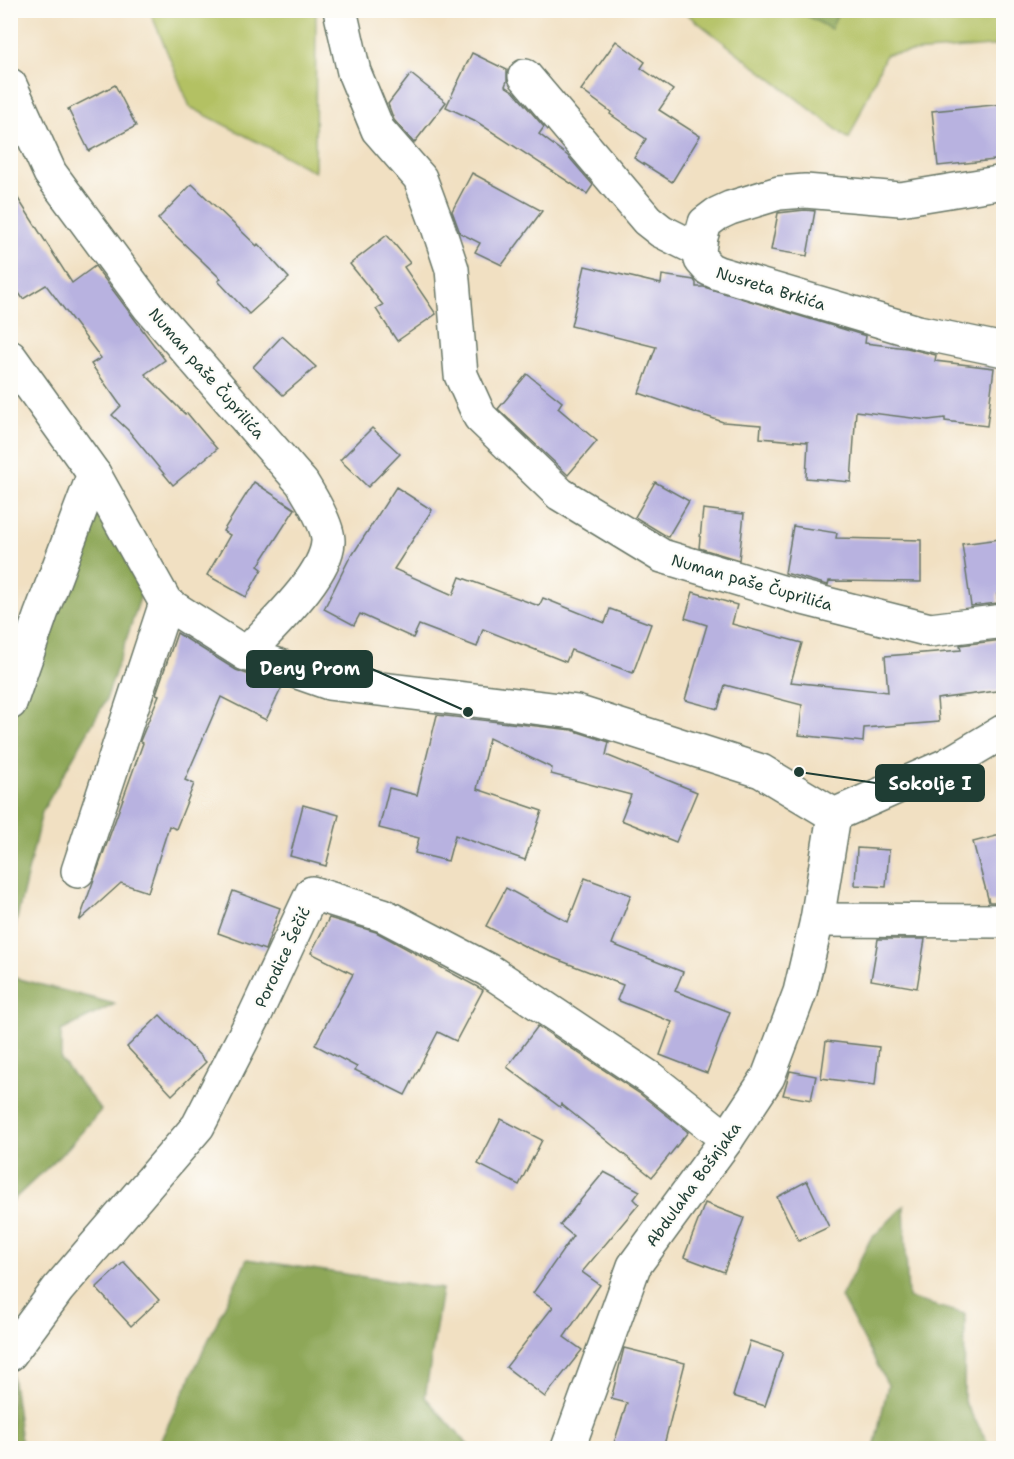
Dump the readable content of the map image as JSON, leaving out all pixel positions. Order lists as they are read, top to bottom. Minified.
{"streets":{"street":["Nusreta Brkića","Numan paše Čuprilića","Porodice Šečić","Abdulaha Bošnjaka"]},"crossings":[["Porodice Šečić","Abdulaha Bošnjaka"]],"places":["Deny Prom","Sokolje I"]}
